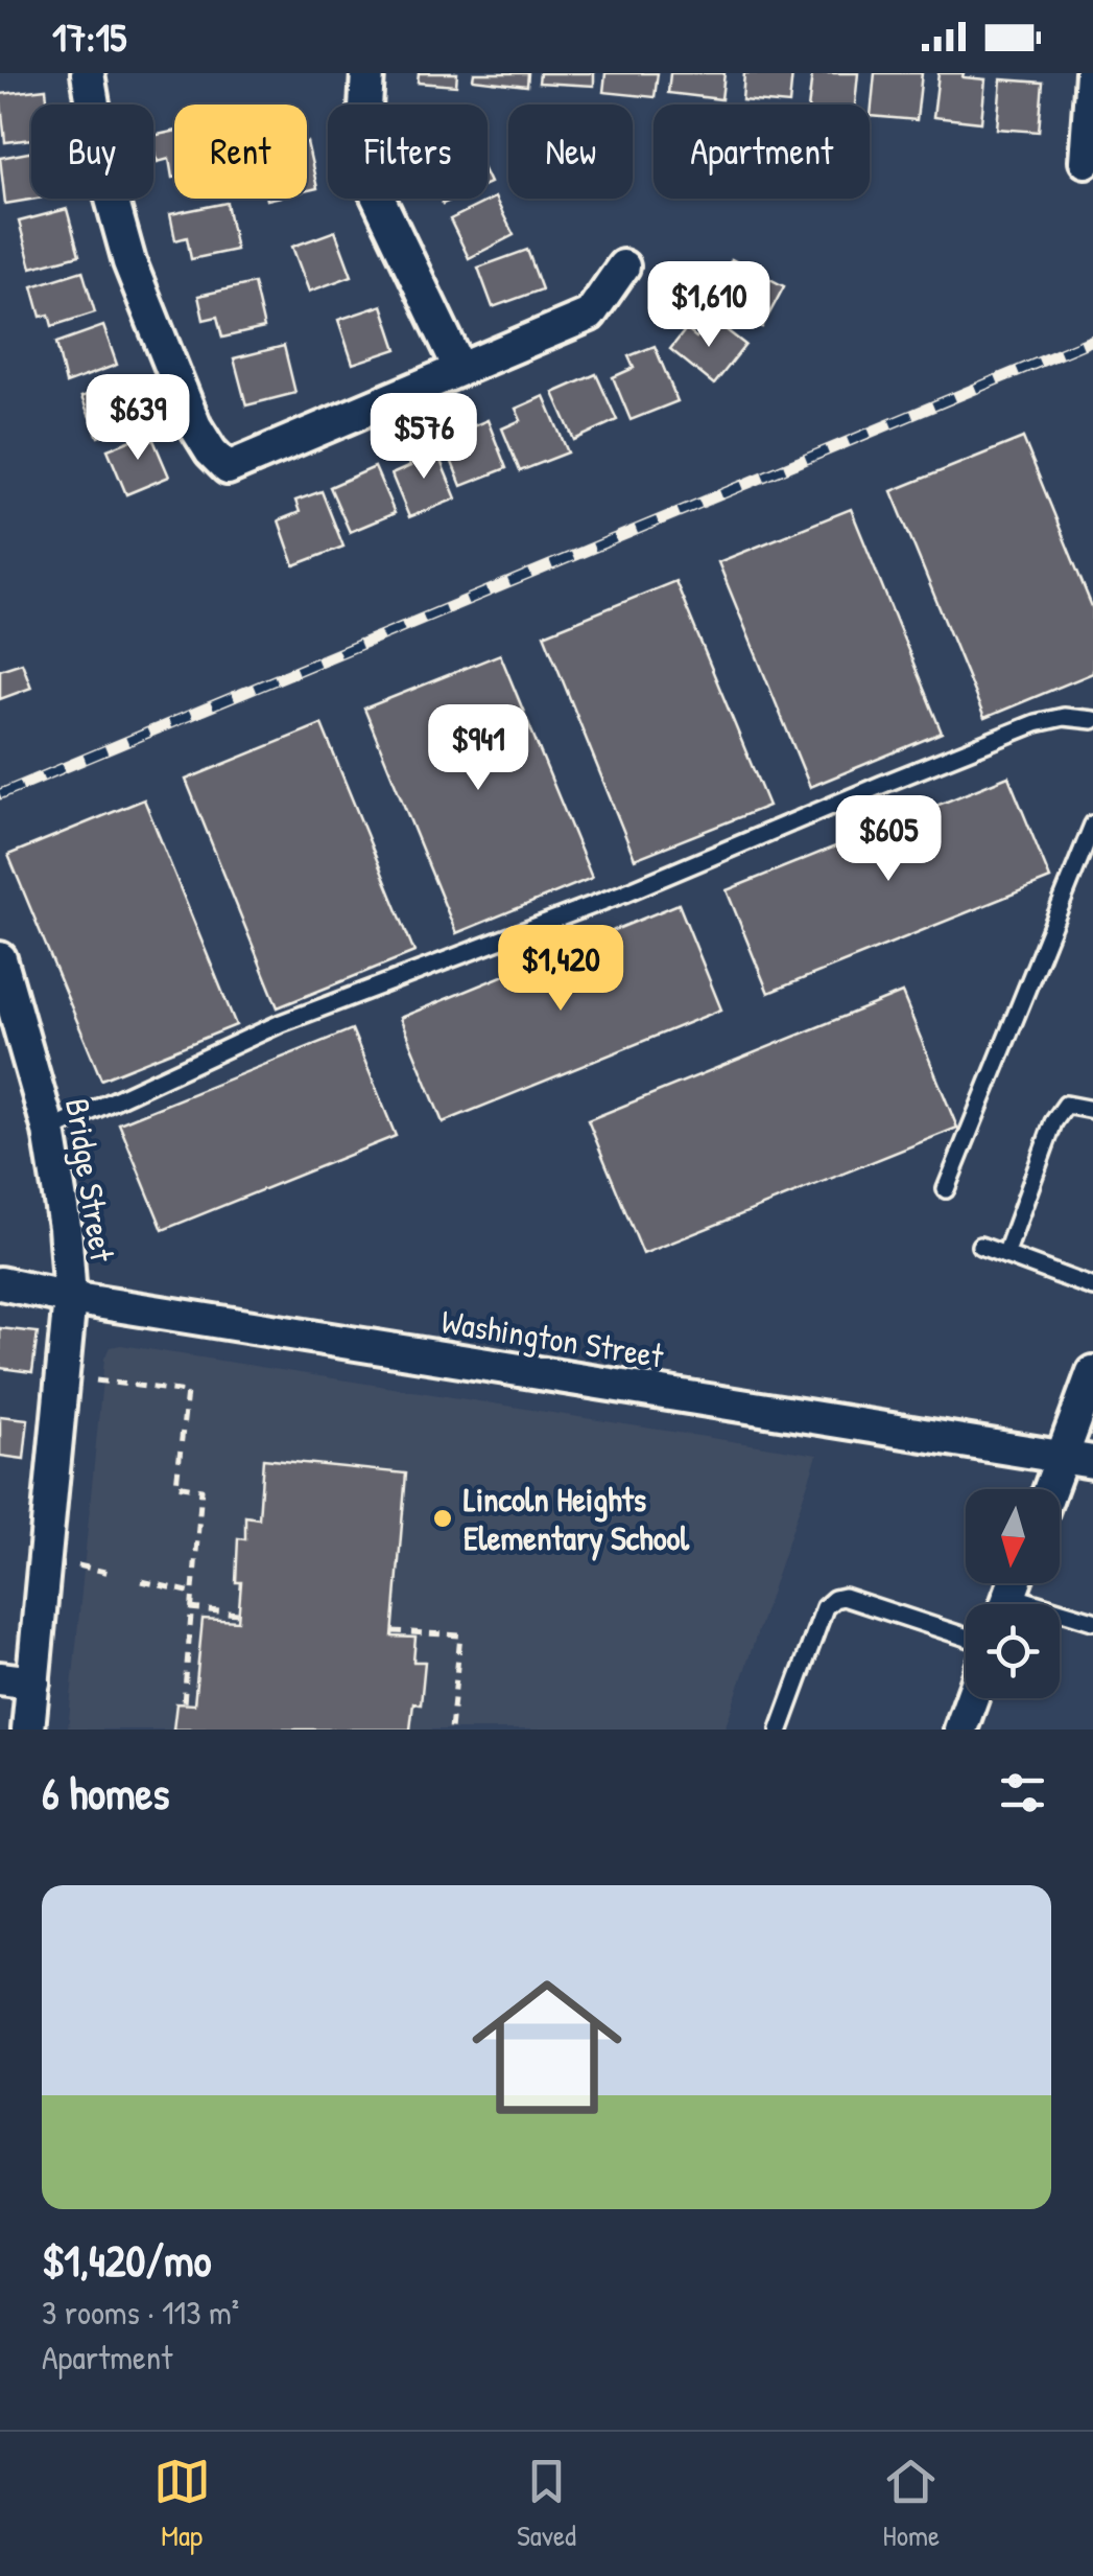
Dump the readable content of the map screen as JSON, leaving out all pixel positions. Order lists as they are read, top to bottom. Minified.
{"streets":{"street":["Bridge Street","Washington Street"]},"crossings":[["Bridge Street","Washington Street"]],"places":["Lincoln Heights Elementary School"],"north":"bottom","page":{"status":"17:15","chip":["Buy","Rent","Filters","New","Apartment"],"price":["$1,610","$639","$576","$941","$605","$1,420"],"heading":"6 homes","list":[{"name":"$1,420/mo","note":"3 rooms · 113 m² · Apartment"}],"tabs":["Map","Saved","Home"]}}
